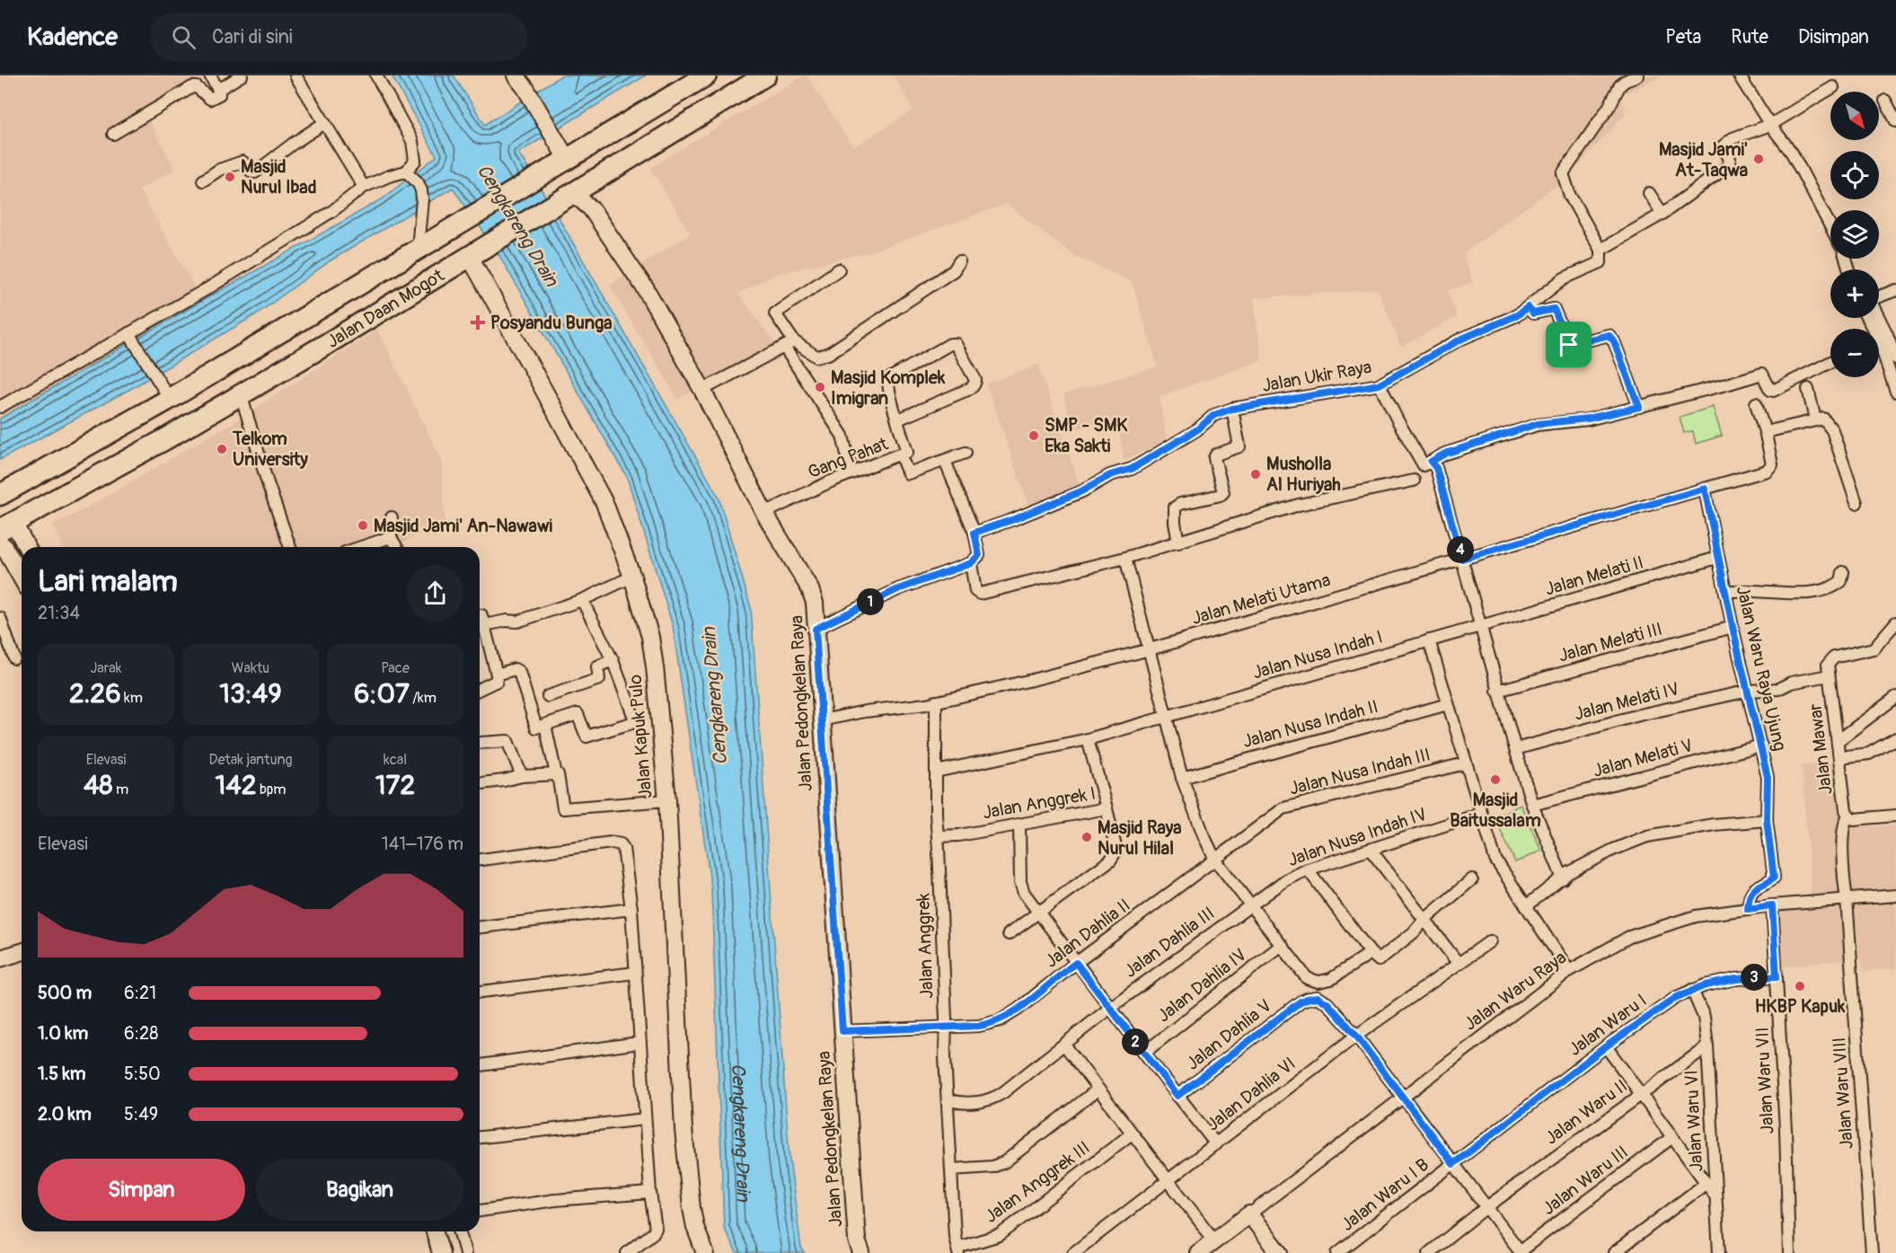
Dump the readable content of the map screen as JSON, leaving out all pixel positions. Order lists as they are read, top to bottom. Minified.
{"streets":{"highway":["Jalan Daan Mogot"],"main road":["Jalan Pedongkelan Raya","Jalan Kapuk Pulo"],"street":["Jalan Ukir Raya","Gang Pahat","Jalan Melati II","Jalan Melati Utama","Jalan Melati III","Jalan Nusa Indah I","Jalan Waru Raya Ujung","Jalan Melati IV","Jalan Nusa Indah II","Jalan Mawar","Jalan Melati V","Jalan Nusa Indah III","Jalan Anggrek I","Jalan Nusa Indah IV","Jalan Dahlia II","Jalan Dahlia III","Jalan Anggrek","Jalan Dahlia IV","Jalan Waru Raya","Jalan Waru I","Jalan Dahlia V","Jalan Waru VII","Jalan Waru VIII","Jalan Dahlia VI","Jalan Waru II","Jalan Waru VI","Jalan Waru III","Jalan Anggrek III","Jalan Waru I B"]},"crossings":[["Jalan Daan Mogot","Jalan Pedongkelan Raya"],["Jalan Daan Mogot","Jalan Kapuk Pulo"],["Gang Pahat","Jalan Pedongkelan Raya"],["Jalan Melati II","Jalan Nusa Indah I"],["Jalan Melati II","Jalan Waru Raya Ujung"],["Jalan Melati Utama","Jalan Waru Raya Ujung"],["Jalan Melati Utama","Jalan Pedongkelan Raya"],["Jalan Melati Utama","Jalan Anggrek"],["Jalan Melati III","Jalan Waru Raya Ujung"],["Jalan Waru Raya Ujung","Jalan Melati IV"],["Jalan Waru Raya Ujung","Jalan Mawar"],["Jalan Waru Raya Ujung","Jalan Melati V"],["Jalan Waru Raya Ujung","Jalan Waru Raya"],["Jalan Melati IV","Jalan Mawar"],["Jalan Pedongkelan Raya","Jalan Dahlia II"],["Jalan Mawar","Jalan Waru Raya"],["Jalan Mawar","Jalan Waru VIII"],["Jalan Nusa Indah III","Jalan Dahlia II"],["Jalan Anggrek I","Jalan Anggrek"],["Jalan Nusa Indah IV","Jalan Dahlia III"],["Jalan Dahlia II","Jalan Anggrek"],["Jalan Anggrek","Jalan Anggrek III"],["Jalan Waru Raya","Jalan Waru VII"],["Jalan Waru Raya","Jalan Waru VIII"],["Jalan Waru I","Jalan Waru VII"],["Jalan Waru I","Jalan Waru VI"],["Jalan Waru I","Jalan Waru I B"],["Jalan Dahlia V","Jalan Dahlia VI"],["Jalan Waru II","Jalan Waru VI"]],"water":["Cengkareng Drain"],"places":{"other":["Masjid Jami' At-Taqwa","Masjid Nurul Ibad","Masjid Komplek Imigran","SMP - SMK Eka Sakti","Telkom University","Musholla Al Huriyah","Masjid Jami' An-Nawawi","Masjid Baitussalam","Masjid Raya Nurul Hilal","HKBP Kapuk"],"health":["Posyandu Bunga"]},"north":"bottom right","page":{"header":"Kadence","search":"Cari di sini","nav":["Peta","Rute","Disimpan"],"map_buttons":["+","−"],"pins":["4","1","3","2"],"heading":["Lari malam","21:34"],"stats":[["Jarak","2.26 km"],["Waktu","13:49"],["Pace","6:07 /km"],["Elevasi","48 m"],["Detak jantung","142 bpm"],["kcal","172"]],"chart":["Elevasi","141–176 m"],"list":[{"name":"500 m","note":"6:21"},{"name":"1.0 km","note":"6:28"},{"name":"1.5 km","note":"5:50"},{"name":"2.0 km","note":"5:49"}],"buttons":["Simpan","Bagikan"]}}
